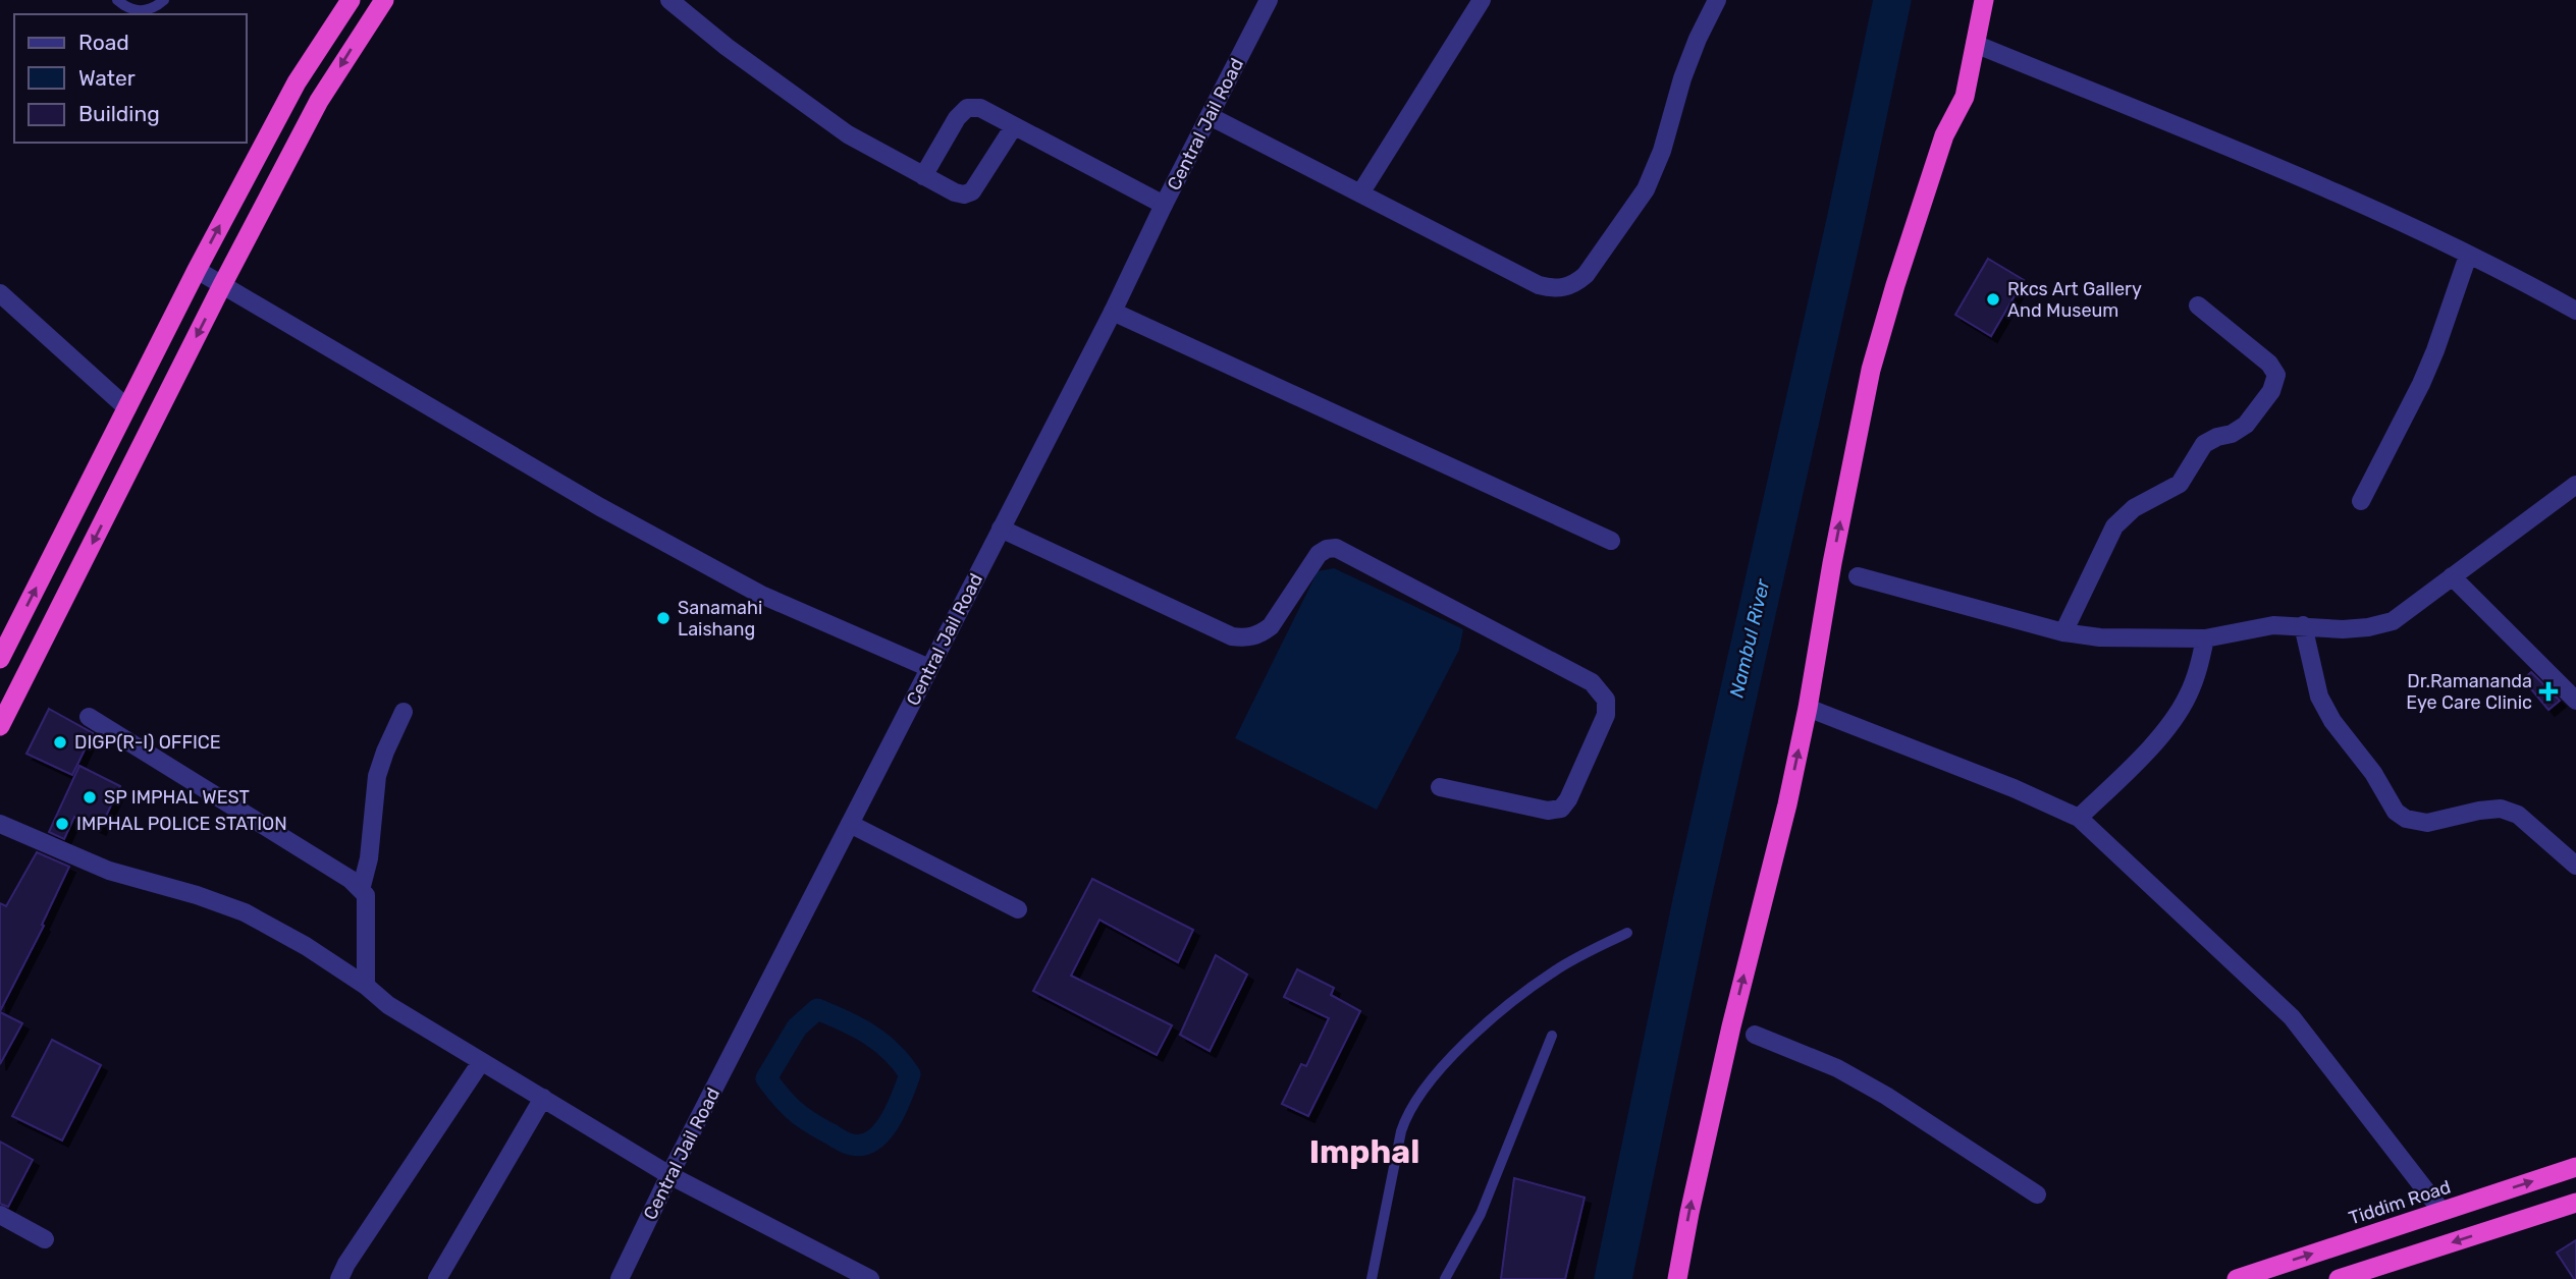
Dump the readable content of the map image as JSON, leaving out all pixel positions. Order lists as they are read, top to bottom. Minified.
{"streets":{"highway":["Tiddim Road"],"street":["Central Jail Road"]},"districts":["Imphal"],"water":["Nambul River"],"places":{"other":["Rkcs Art Gallery And Museum","Sanamahi Laishang","DIGP(R-I) OFFICE","SP IMPHAL WEST","IMPHAL POLICE STATION"],"health":["Dr.Ramananda Eye Care Clinic"]},"legend":["Road","Water","Building"]}
